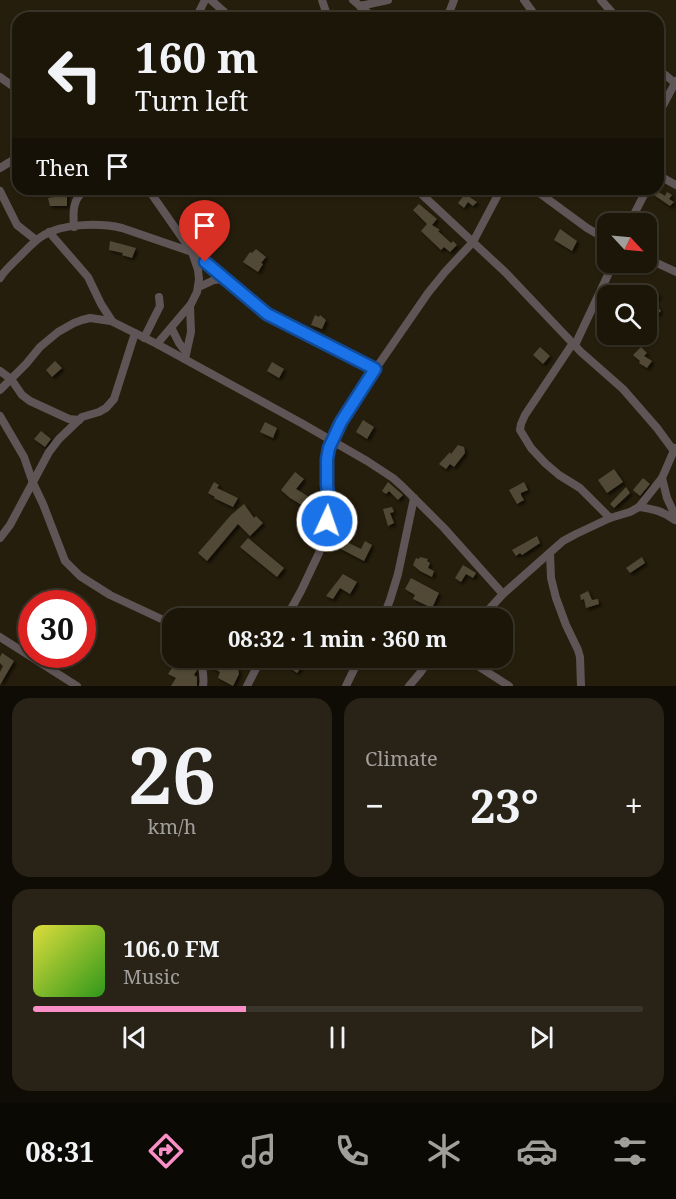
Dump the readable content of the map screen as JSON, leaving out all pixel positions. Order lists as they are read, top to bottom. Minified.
{"north":"bottom right","page":{"turn":["160 m","Turn left"],"then":"Then","limit":"30","trip":"08:32 · 1 min · 360 m","tile":[["26","km/h"],"Climate"],"heat":["−","23°","+"],"song":["106.0 FM","Music"],"tabs":"08:31"}}
